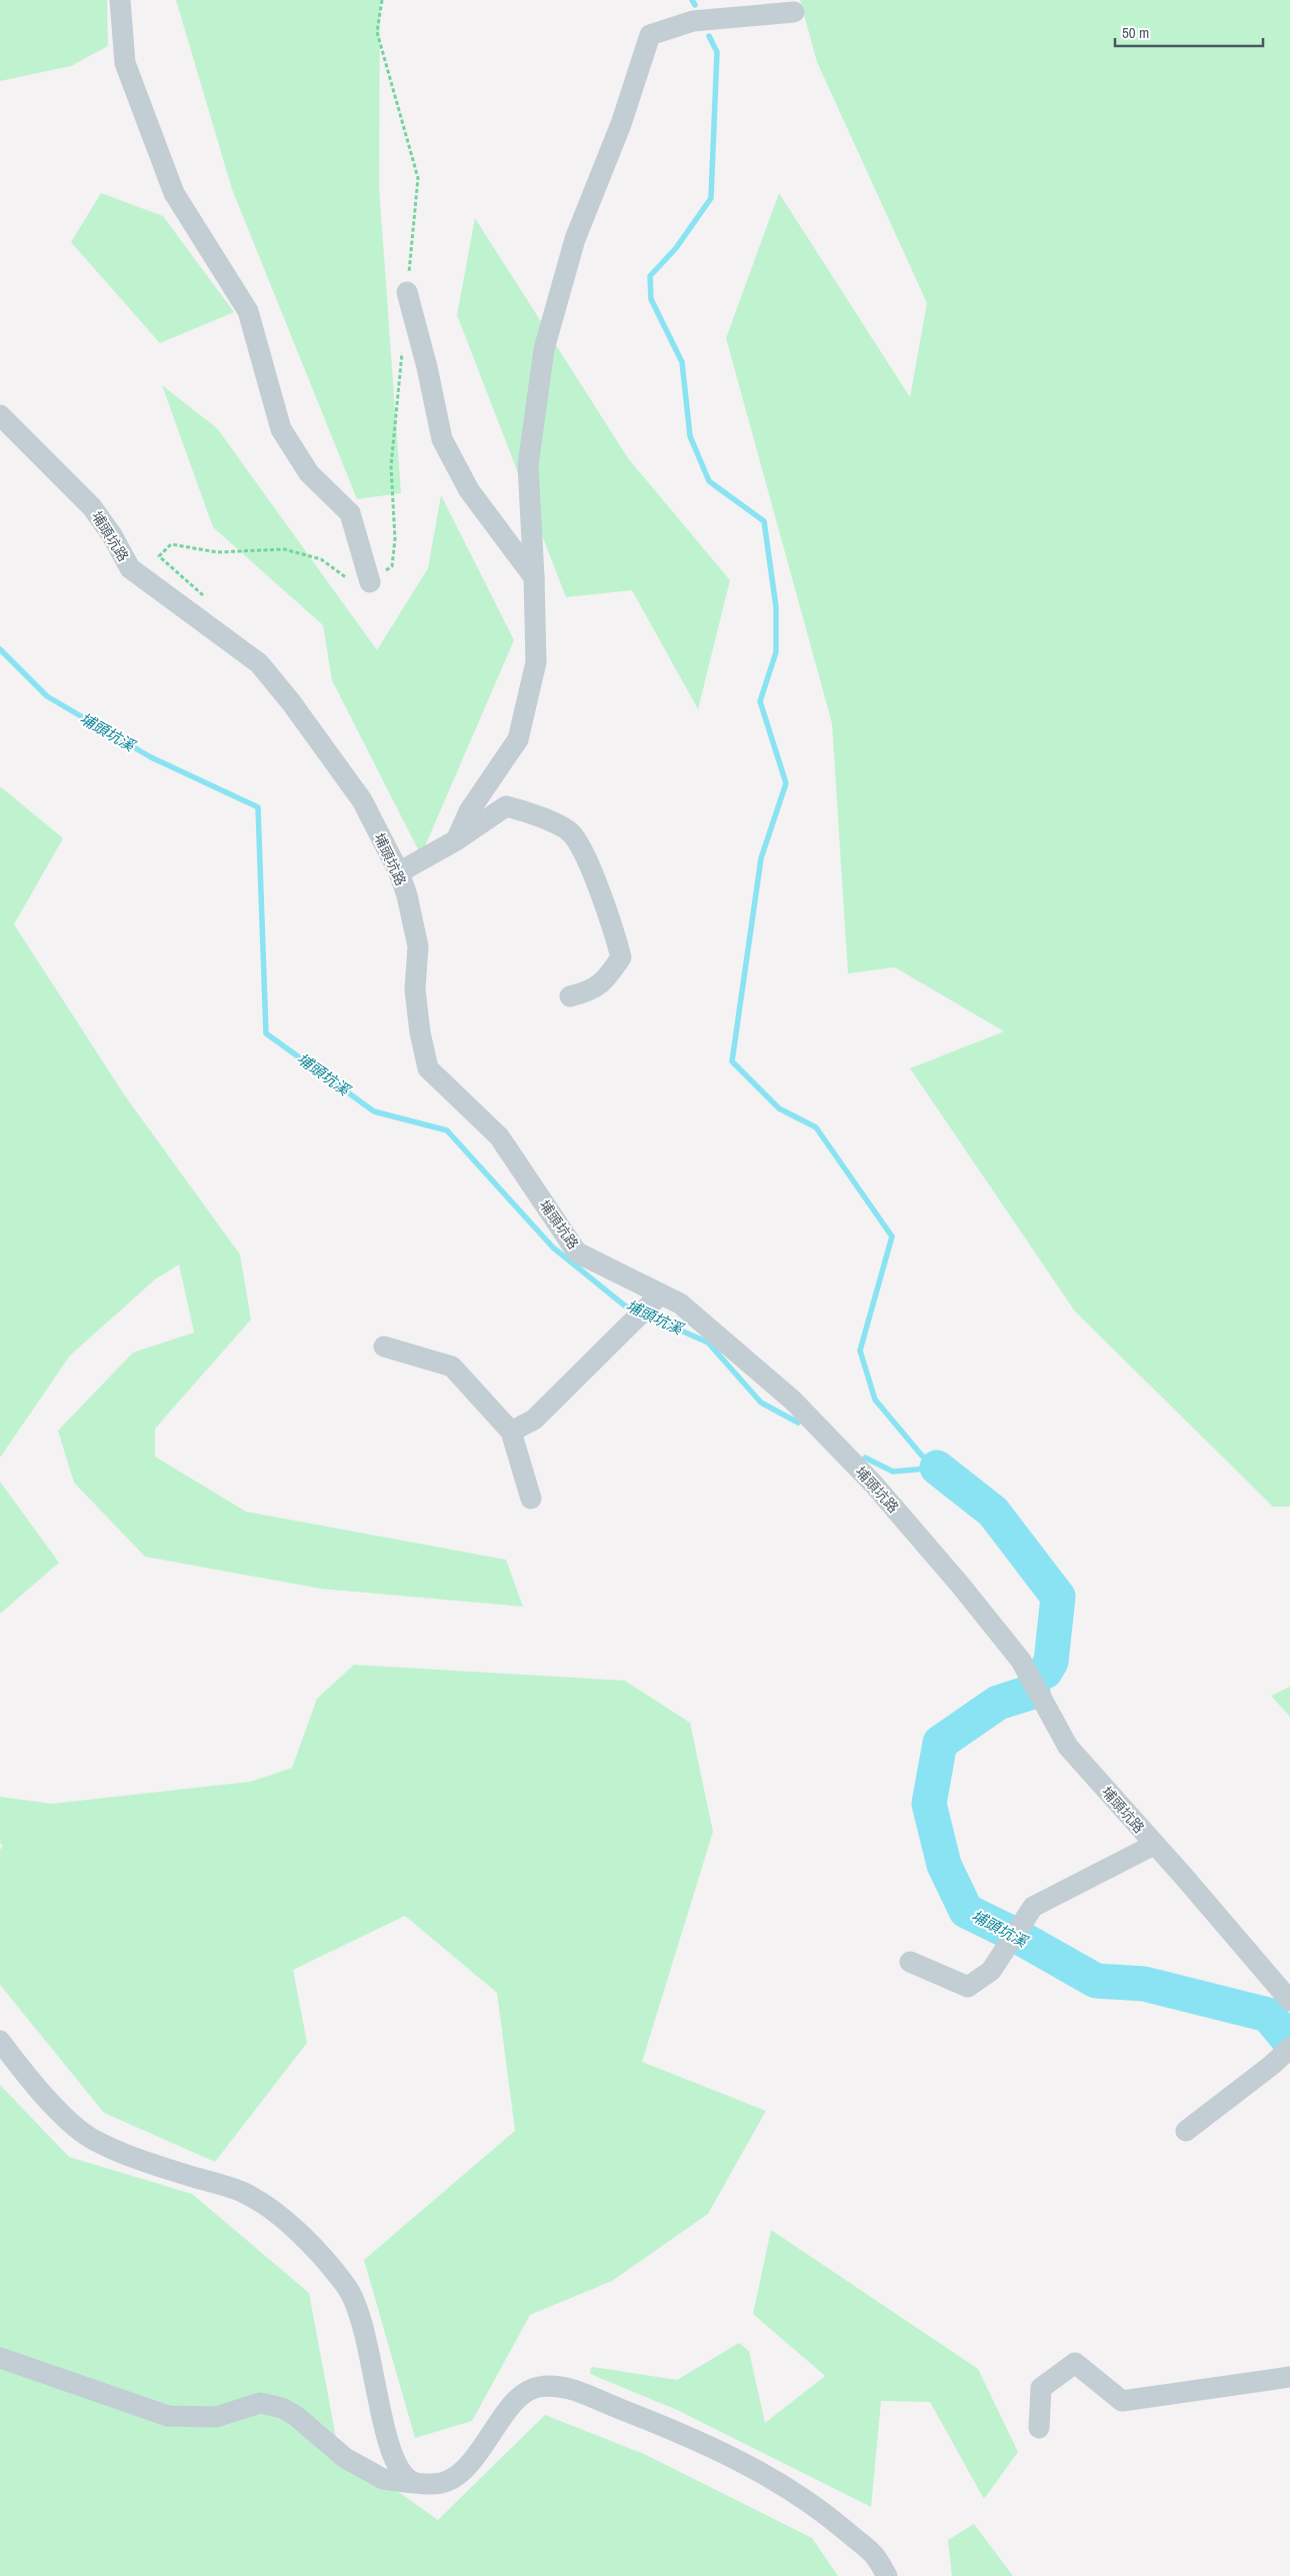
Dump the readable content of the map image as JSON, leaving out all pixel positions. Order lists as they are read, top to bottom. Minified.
{"streets":{"street":["埔頭坑路"]},"water":["埔頭坑溪"],"scale_bar":"50 m"}
